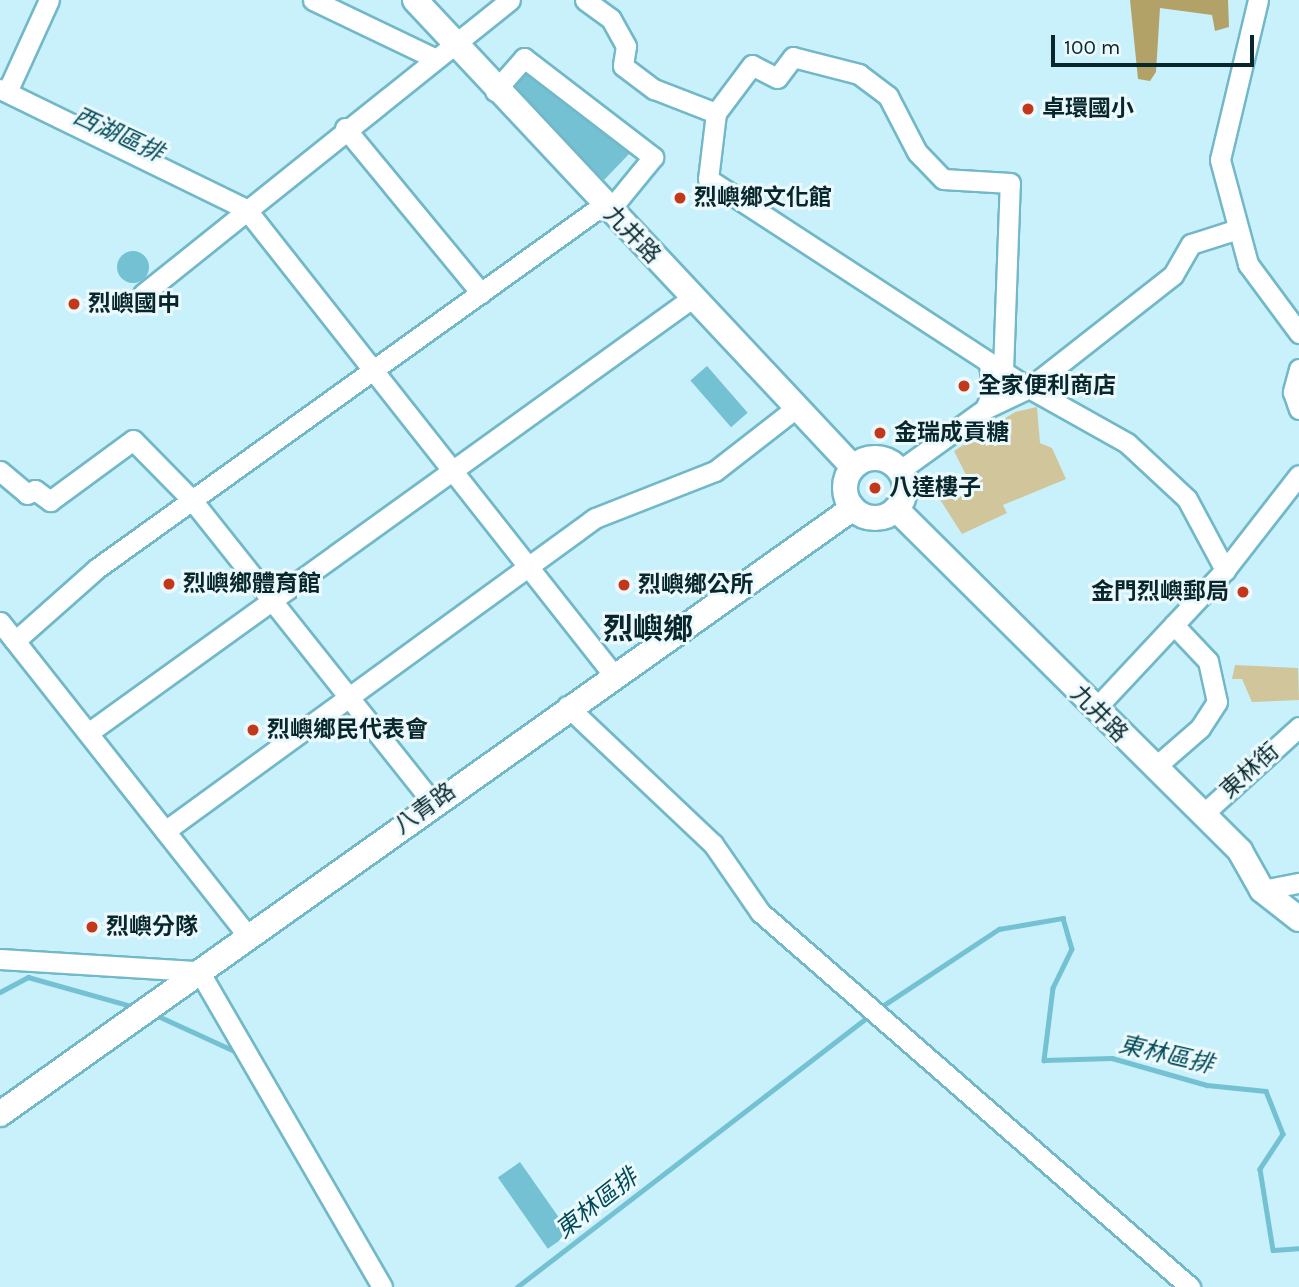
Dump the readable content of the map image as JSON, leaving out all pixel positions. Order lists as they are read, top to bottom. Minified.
{"streets":{"main road":["九井路","八青路"],"street":["東林街"]},"crossings":[["九井路","東林街"],["九井路","八青路"]],"districts":["烈嶼鄉"],"water":["西湖區排","東林區排"],"places":["卓環國小","烈嶼鄉文化館","烈嶼國中","全家便利商店","金瑞成貢糖","八達樓子","烈嶼鄉體育館","烈嶼鄉公所","金門烈嶼郵局","烈嶼鄉民代表會","烈嶼分隊"],"scale_bar":"100 m"}
